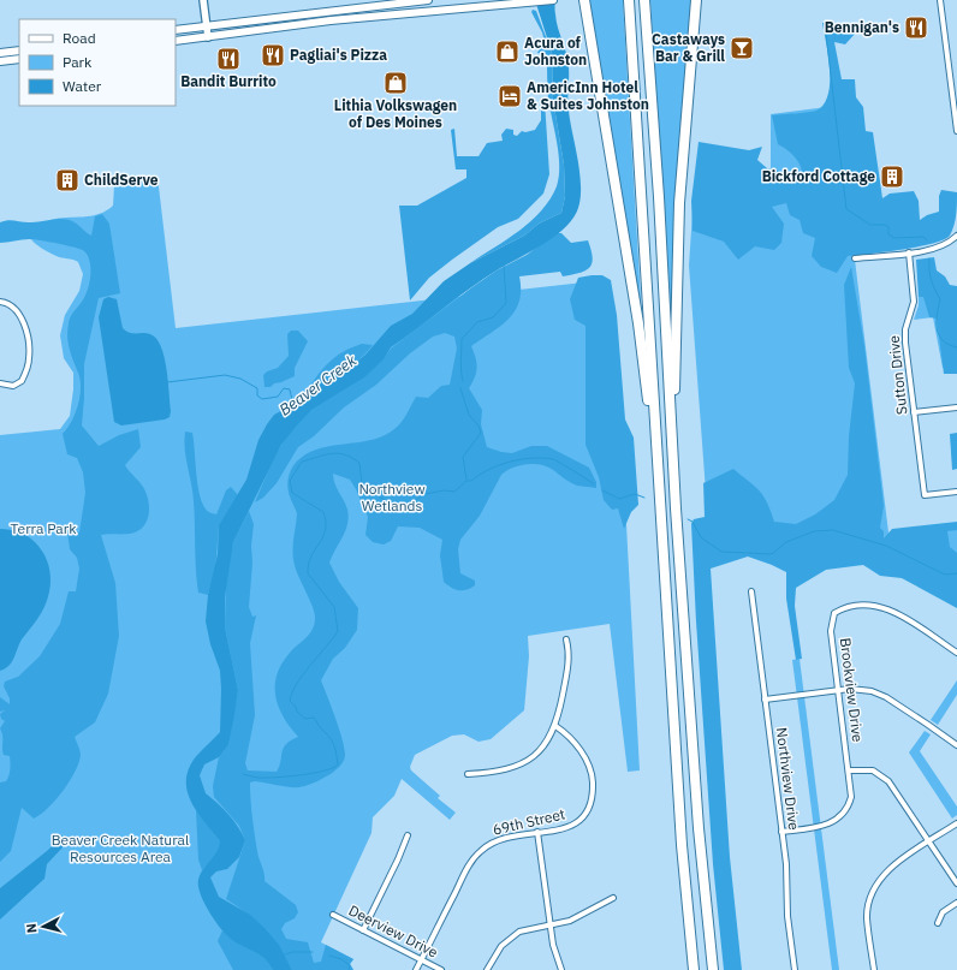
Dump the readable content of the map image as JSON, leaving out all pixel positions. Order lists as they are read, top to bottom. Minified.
{"streets":{"street":["Sutton Drive","Brookview Drive","Northview Drive","69th Street","Deerview Drive"]},"crossings":[["Brookview Drive","Northview Drive"],["69th Street","Deerview Drive"]],"water":["Beaver Creek"],"parks":["Northview Wetlands","Terra Park","Beaver Creek Natural Resources Area"],"places":{"restaurant":["Bennigan's","Pagliai's Pizza","Bandit Burrito"],"bar":["Castaways Bar & Grill"],"shop":["Acura of Johnston","Lithia Volkswagen of Des Moines"],"hotel":["AmericInn Hotel & Suites Johnston"],"building":["Bickford Cottage","ChildServe"]},"legend":["Road","Park","Water"],"north":"left"}
